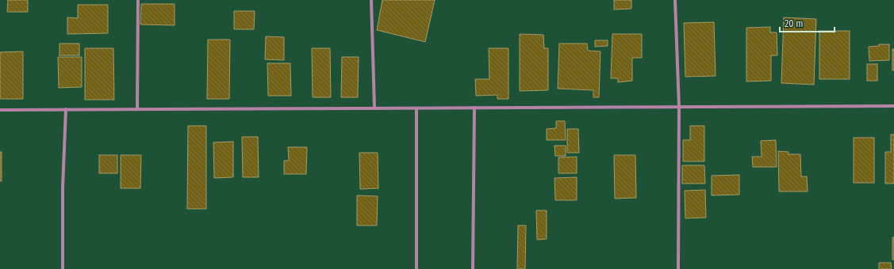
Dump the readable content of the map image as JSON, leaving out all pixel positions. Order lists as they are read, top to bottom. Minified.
{"scale_bar":"20 m"}
